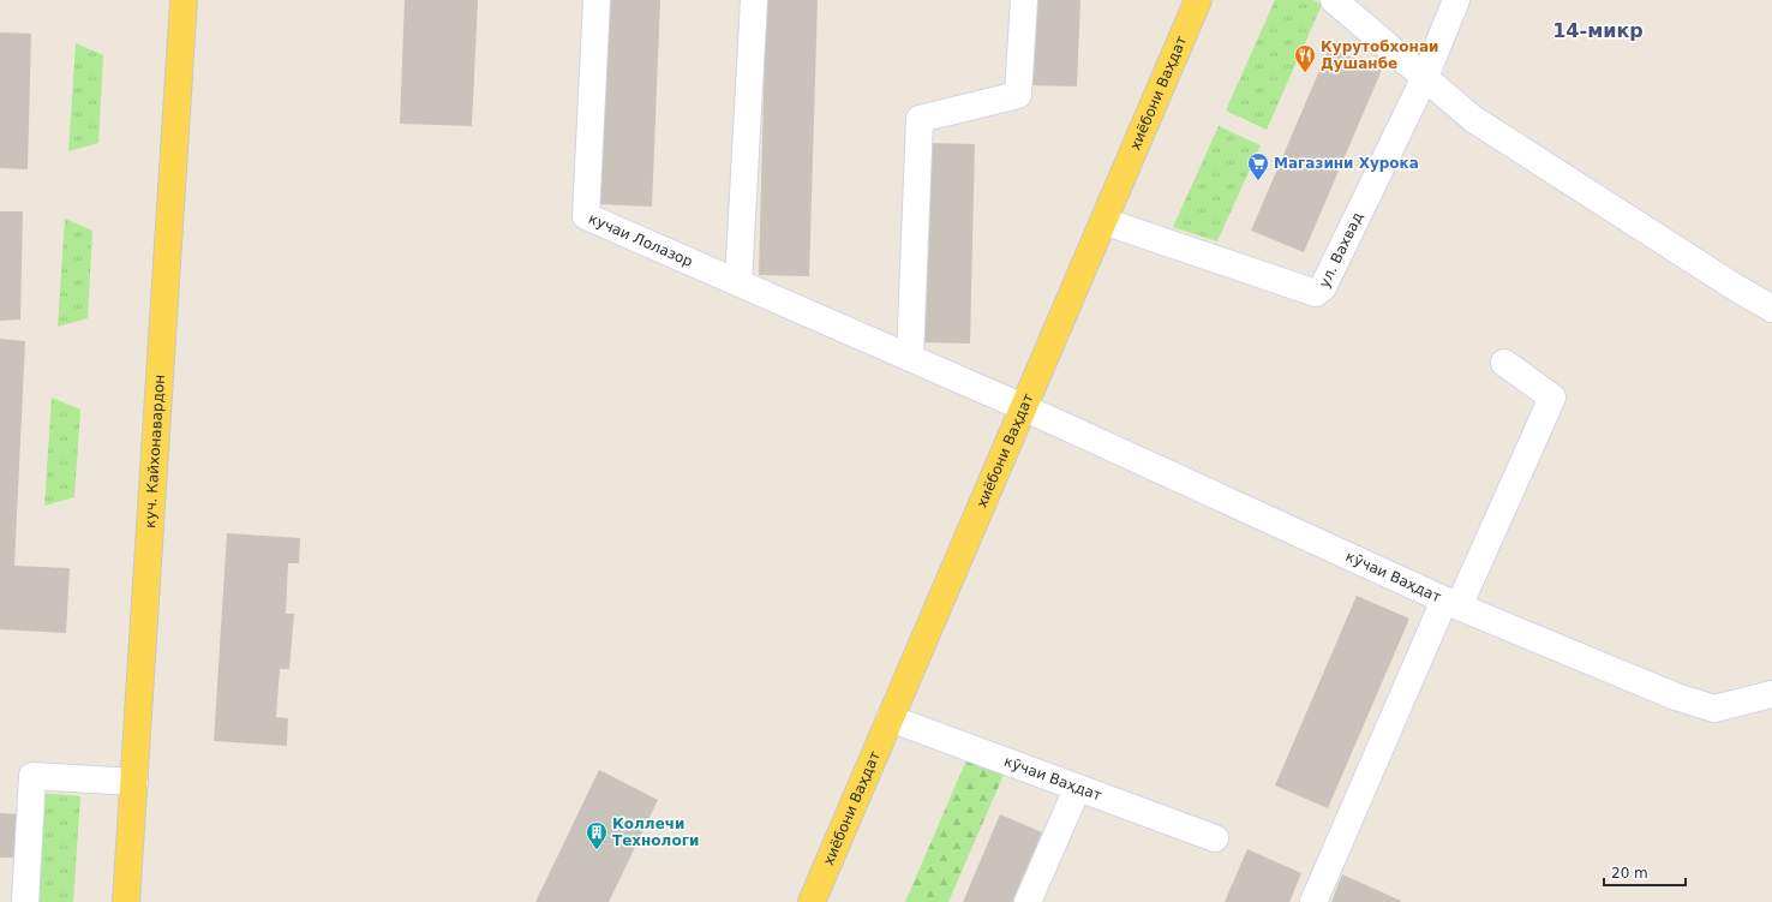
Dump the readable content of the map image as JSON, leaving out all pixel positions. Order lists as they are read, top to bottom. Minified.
{"streets":{"main road":["хиёбони Ваҳдат","куч. Кайхонавардон"],"street":["кучаи Лолазор","ул. Вахвад","кӯчаи Ваҳдат"]},"crossings":[["хиёбони Ваҳдат","ул. Вахвад"],["хиёбони Ваҳдат","кӯчаи Ваҳдат"],["кучаи Лолазор","кӯчаи Ваҳдат"]],"districts":["14-микр"],"places":{"restaurant":["Курутобхонаи Душанбе"],"supermarket":["Магазини Хурока"],"building":["Коллечи Технологи"]},"scale_bar":"20 m"}
